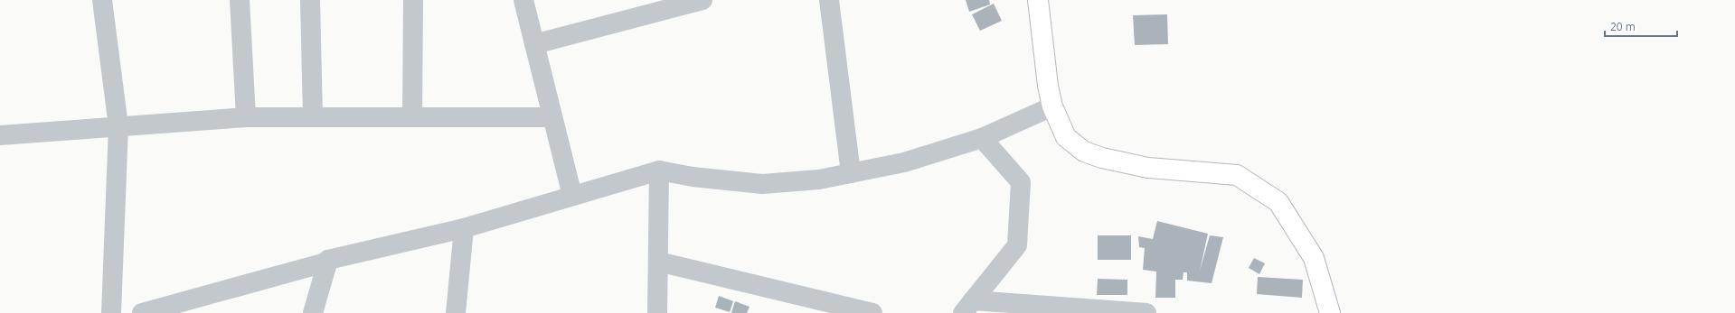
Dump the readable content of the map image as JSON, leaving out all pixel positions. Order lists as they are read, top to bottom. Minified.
{"scale_bar":"20 m"}
